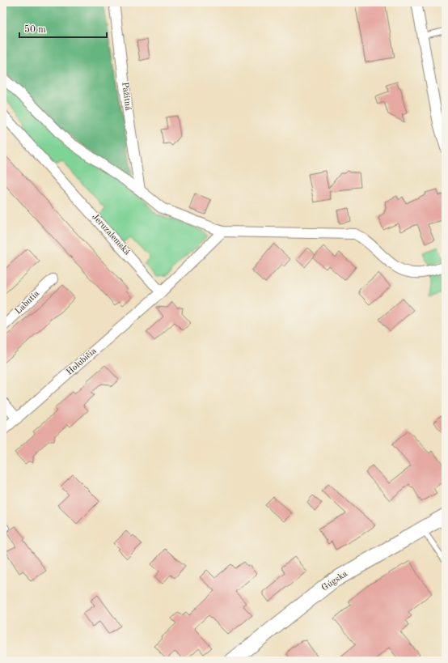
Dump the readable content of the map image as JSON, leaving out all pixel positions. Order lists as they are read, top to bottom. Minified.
{"streets":{"main road":["Gúgska"],"street":["Pažitná","Jeruzalemská","Labutia","Holubičia"]},"crossings":[["Jeruzalemská","Holubičia"]],"scale_bar":"50 m"}
